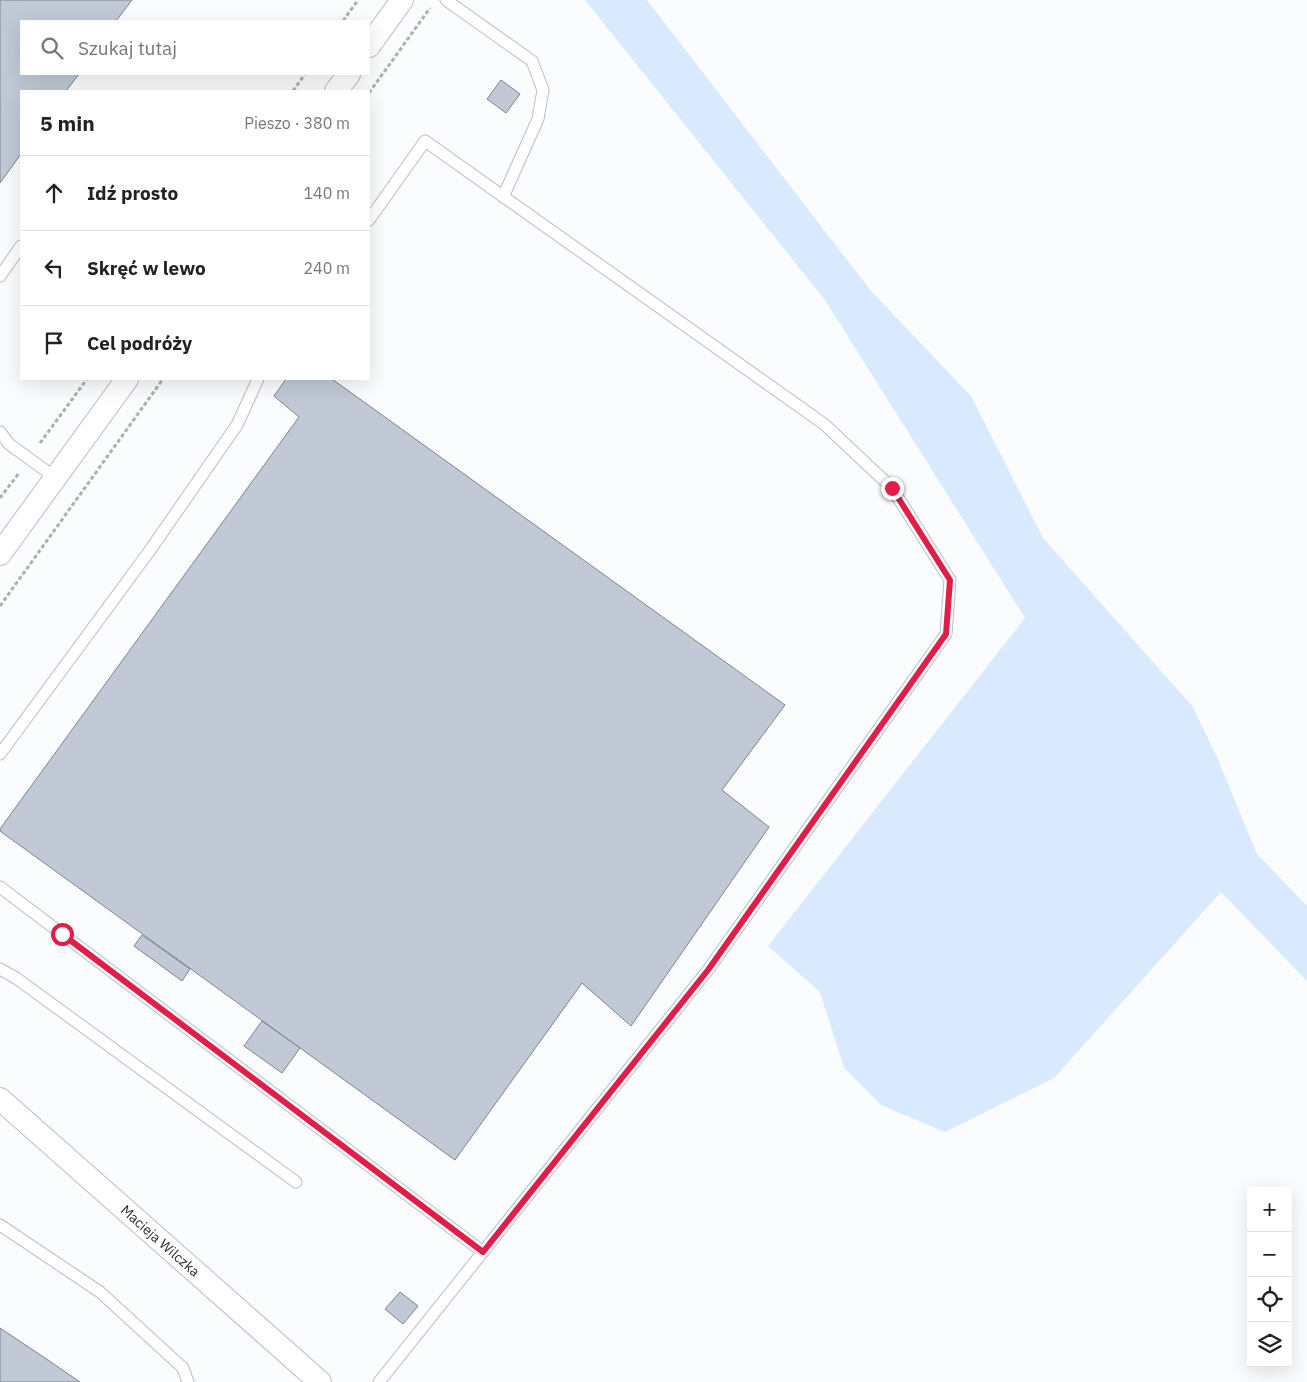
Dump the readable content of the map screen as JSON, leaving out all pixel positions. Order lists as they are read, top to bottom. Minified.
{"streets":{"street":["Macieja Wilczka"]},"page":{"search":"Szukaj tutaj","heading":["5 min","Pieszo · 380 m"],"list":[["Idź prosto","140 m"],["Skręć w lewo","240 m"],"Cel podróży"],"map_buttons":["+","−"]}}
